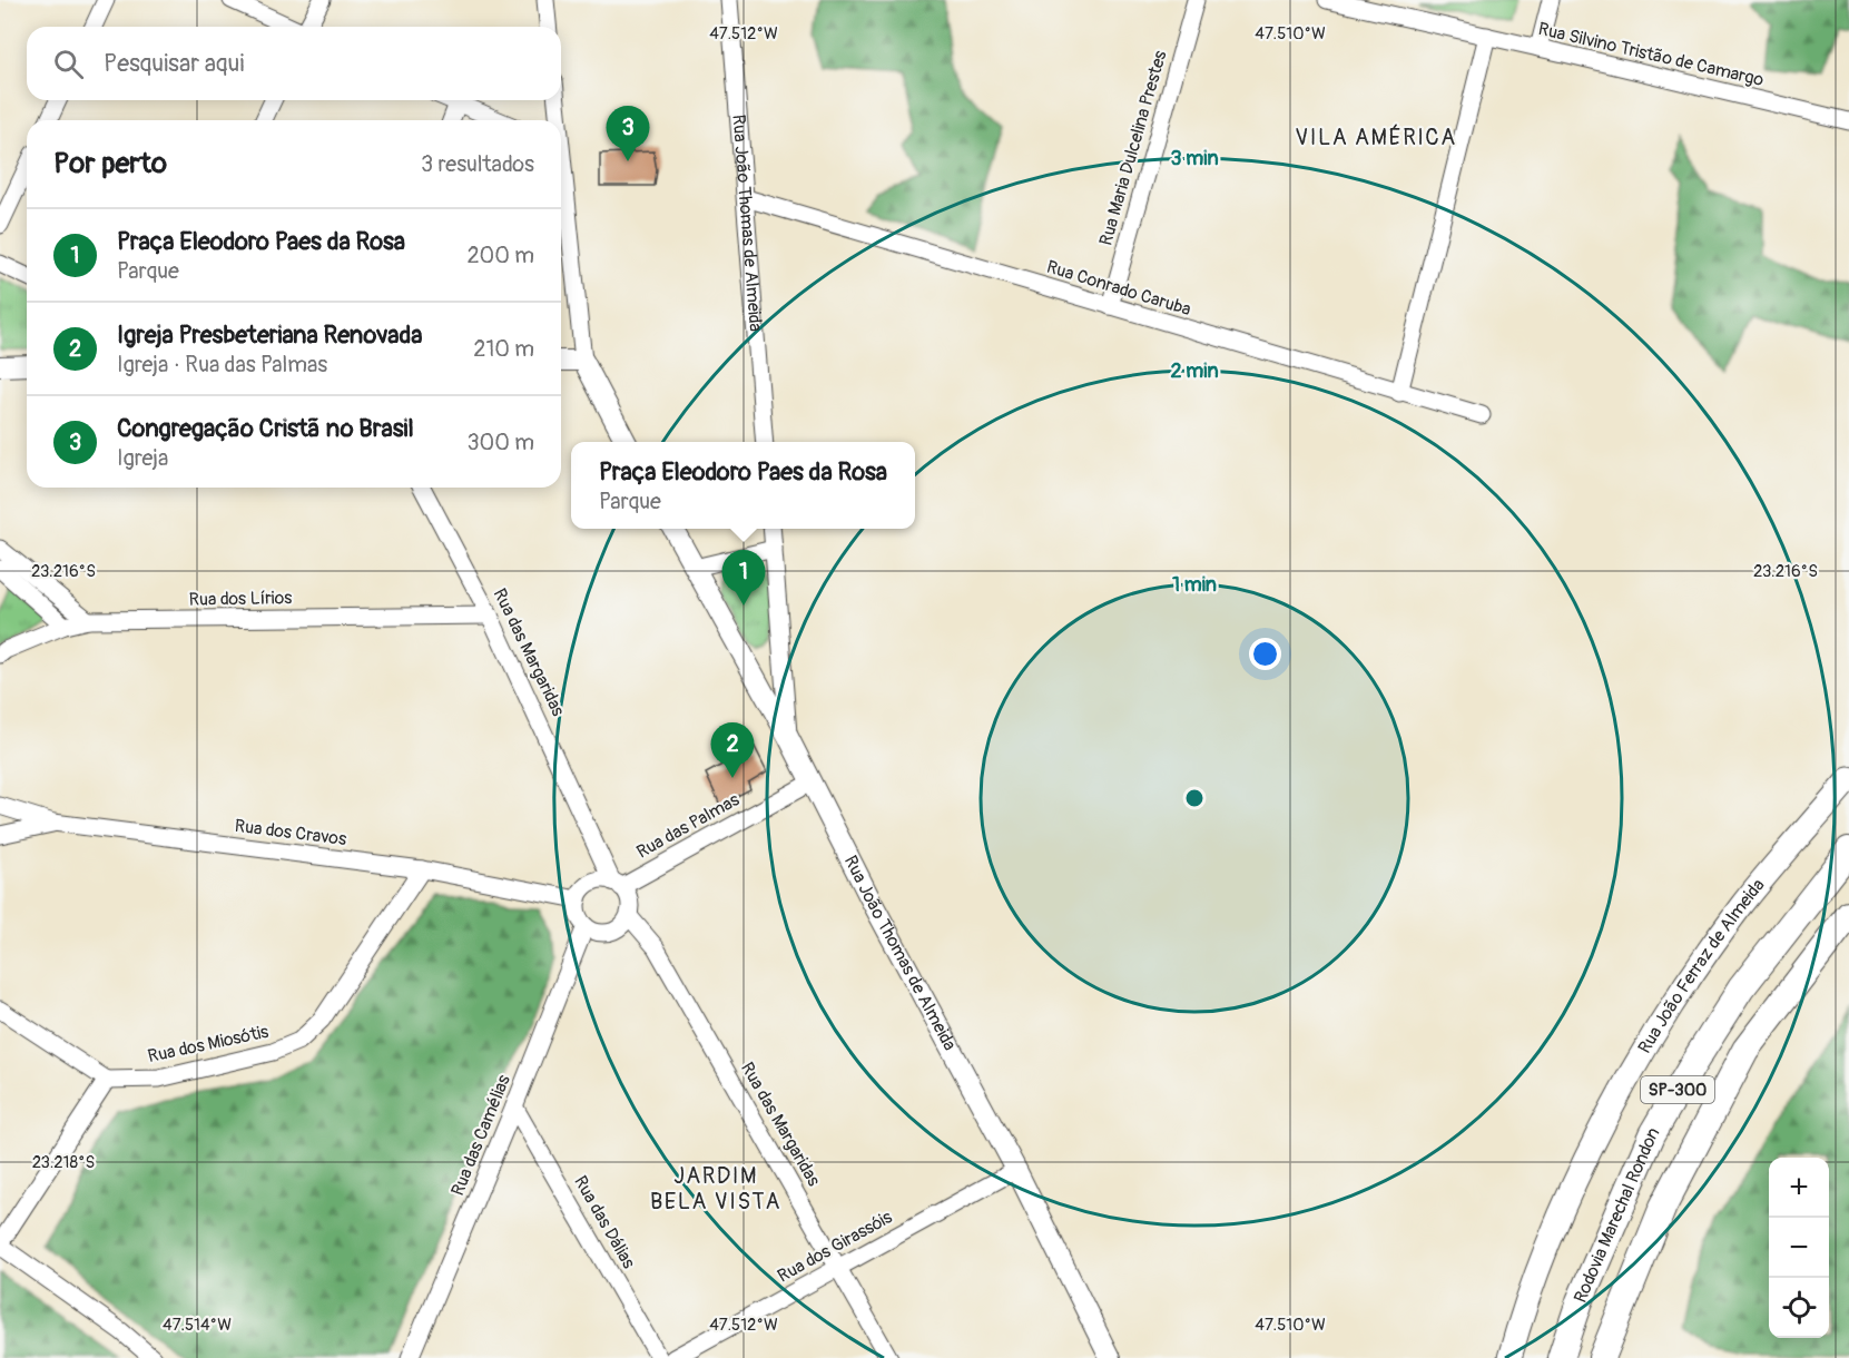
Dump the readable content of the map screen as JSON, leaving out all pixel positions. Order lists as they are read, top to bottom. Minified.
{"streets":{"highway":["SP-300","Rodovia Marechal Rondon"],"main road":["Rua João Ferraz de Almeida"],"street":["Rua Silvino Tristão de Camargo","Rua Maria Dulcelina Prestes","Rua João Thomas de Almeida","Rua Conrado Caruba","Rua dos Lírios","Rua das Margaridas","Rua das Palmas","Rua dos Cravos","Rua dos Miosótis","Rua das Camélias","Rua das Dálias","Rua dos Girassóis"]},"crossings":[["Rua Maria Dulcelina Prestes","Rua Conrado Caruba"],["Rua João Thomas de Almeida","Rua Conrado Caruba"],["Rua João Thomas de Almeida","Rua das Palmas"],["Rua João Thomas de Almeida","Rua dos Girassóis"],["Rua dos Lírios","Rua das Margaridas"],["Rua das Margaridas","Rua das Palmas"],["Rua das Margaridas","Rua dos Cravos"],["Rua das Margaridas","Rua das Camélias"],["Rua das Margaridas","Rua dos Girassóis"],["Rua das Palmas","Rua dos Cravos"],["Rua das Palmas","Rua das Camélias"],["Rua dos Cravos","Rua dos Miosótis"],["Rua dos Cravos","Rua das Camélias"],["Rua das Camélias","Rua das Dálias"]],"districts":["VILA AMÉRICA","JARDIM BELA VISTA"],"page":{"search":"Pesquisar aqui","pins":["3","1","2"],"heading":["Por perto","3 resultados"],"list":[{"mark":"1","name":"Praça Eleodoro Paes da Rosa","note":"Parque","value":"200 m"},{"mark":"2","name":"Igreja Presbeteriana Renovada","note":"Igreja · Rua das Palmas","value":"210 m"},{"mark":"3","name":"Congregação Cristã no Brasil","note":"Igreja","value":"300 m"}],"popup":["Praça Eleodoro Paes da Rosa","Parque"],"map_buttons":["+","−"]},"coordinates":["47.512°W","47.510°W","23.216°S","23.218°S","47.514°W"],"rings":["3 min","2 min","1 min"]}
